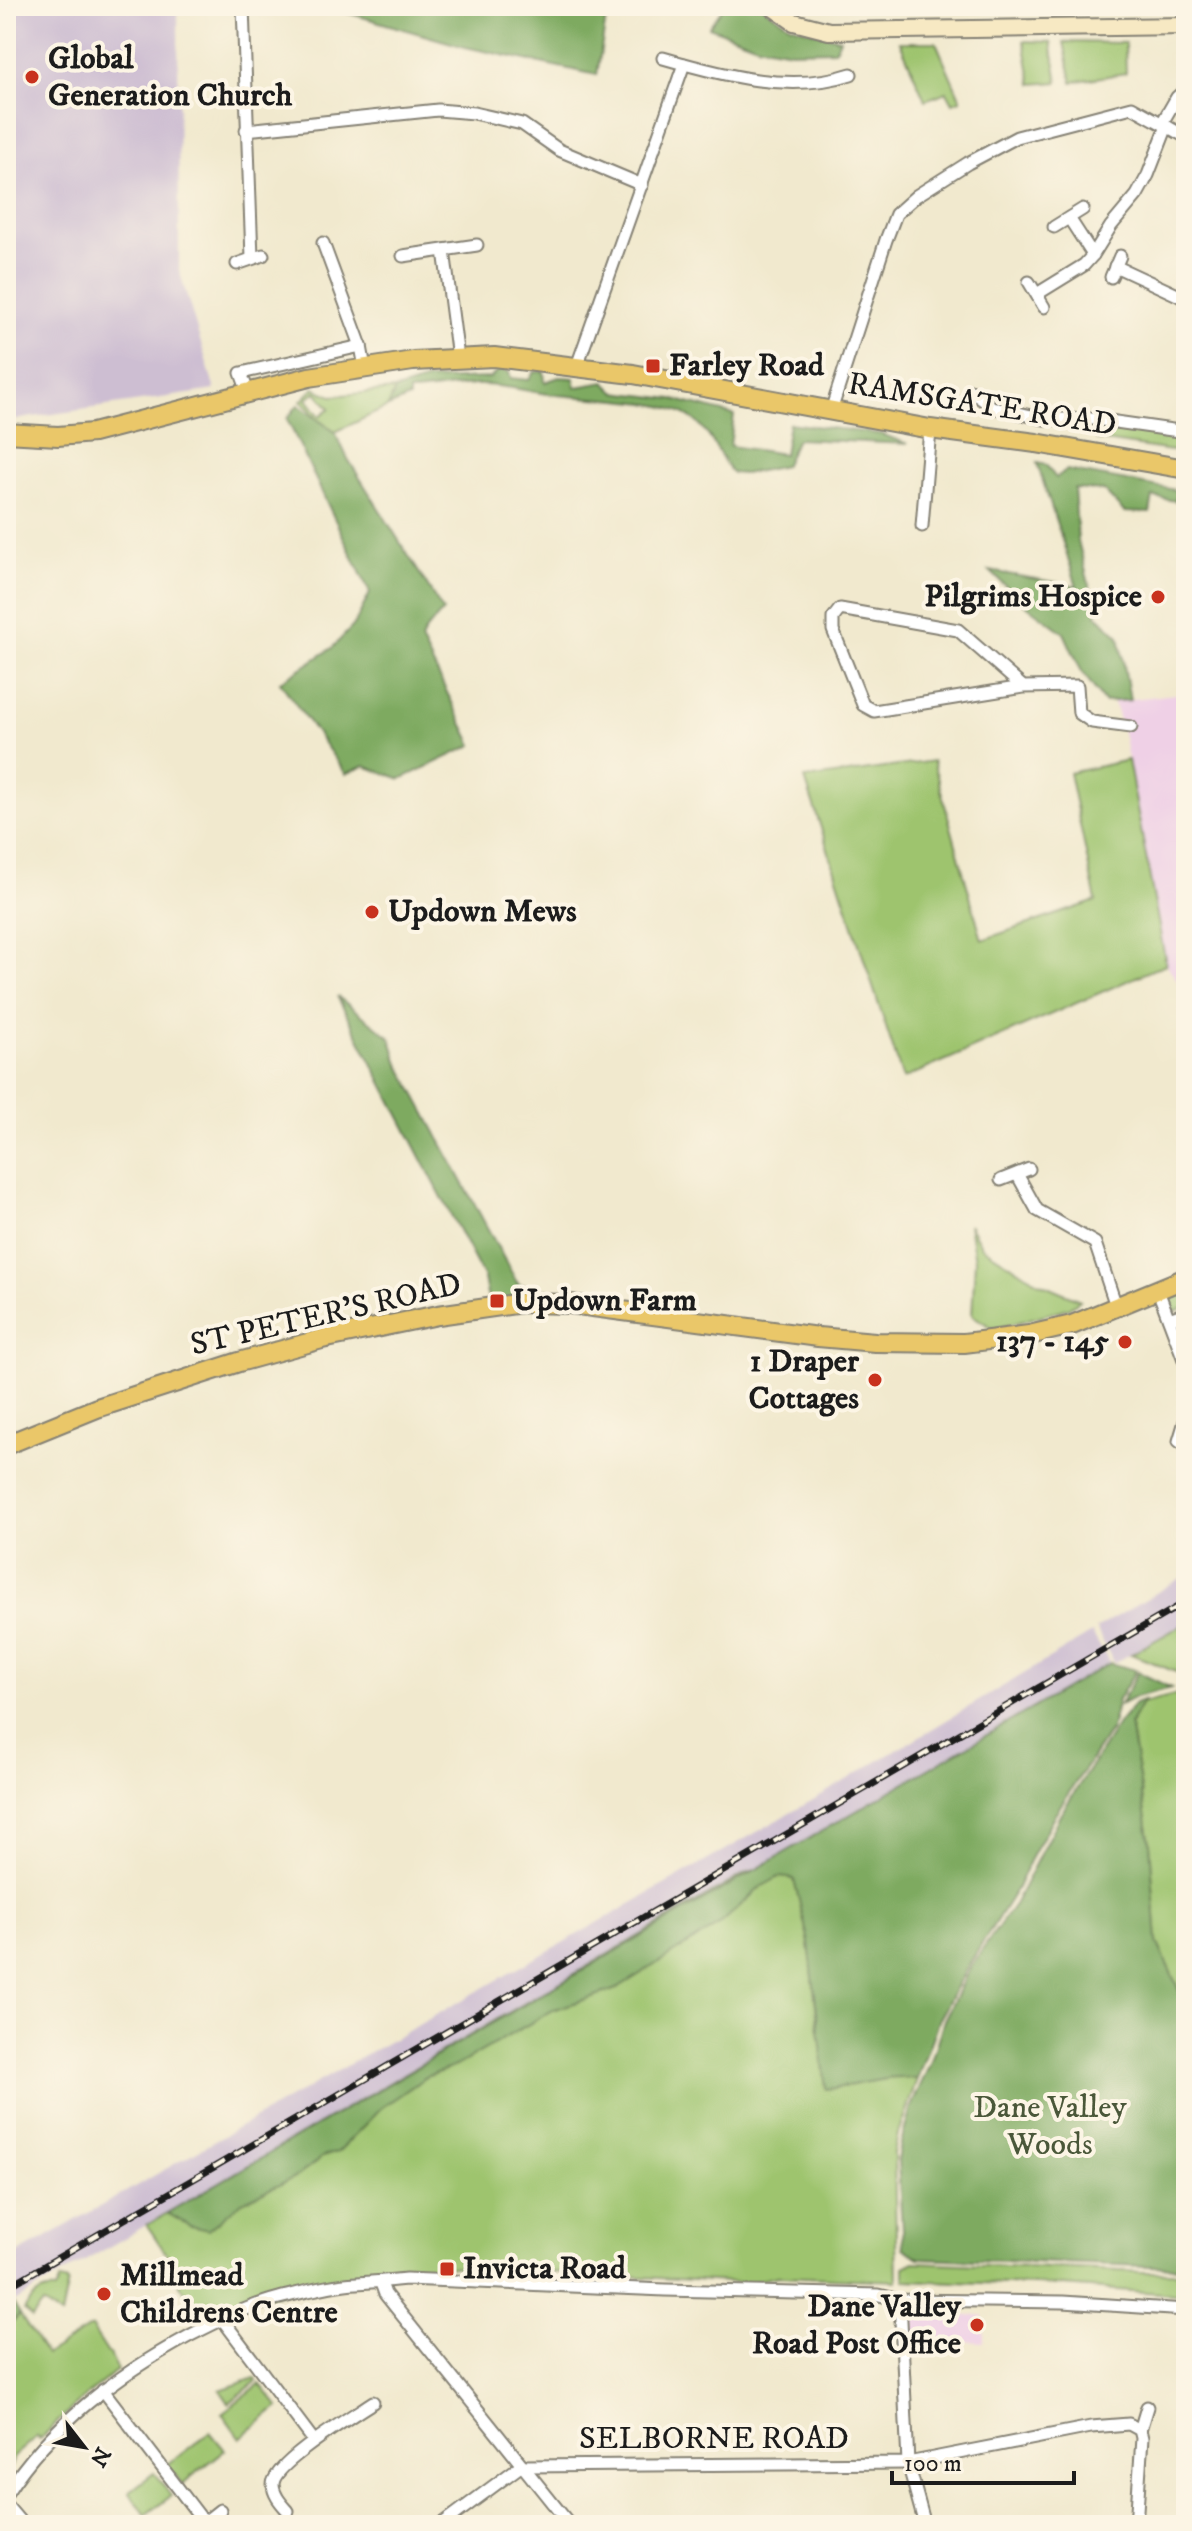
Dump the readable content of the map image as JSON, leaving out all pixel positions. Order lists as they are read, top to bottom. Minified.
{"streets":{"main road":["RAMSGATE ROAD","ST PETER'S ROAD"],"street":["SELBORNE ROAD"]},"parks":["Dane Valley Woods"],"places":{"other":["Global Generation Church","Pilgrims Hospice","Updown Mews","137 - 145","1 Draper Cottages","Millmead Childrens Centre","Dane Valley Road Post Office"],"transit":["Farley Road","Updown Farm","Invicta Road"]},"scale_bar":"100 m","north":"bottom right"}
